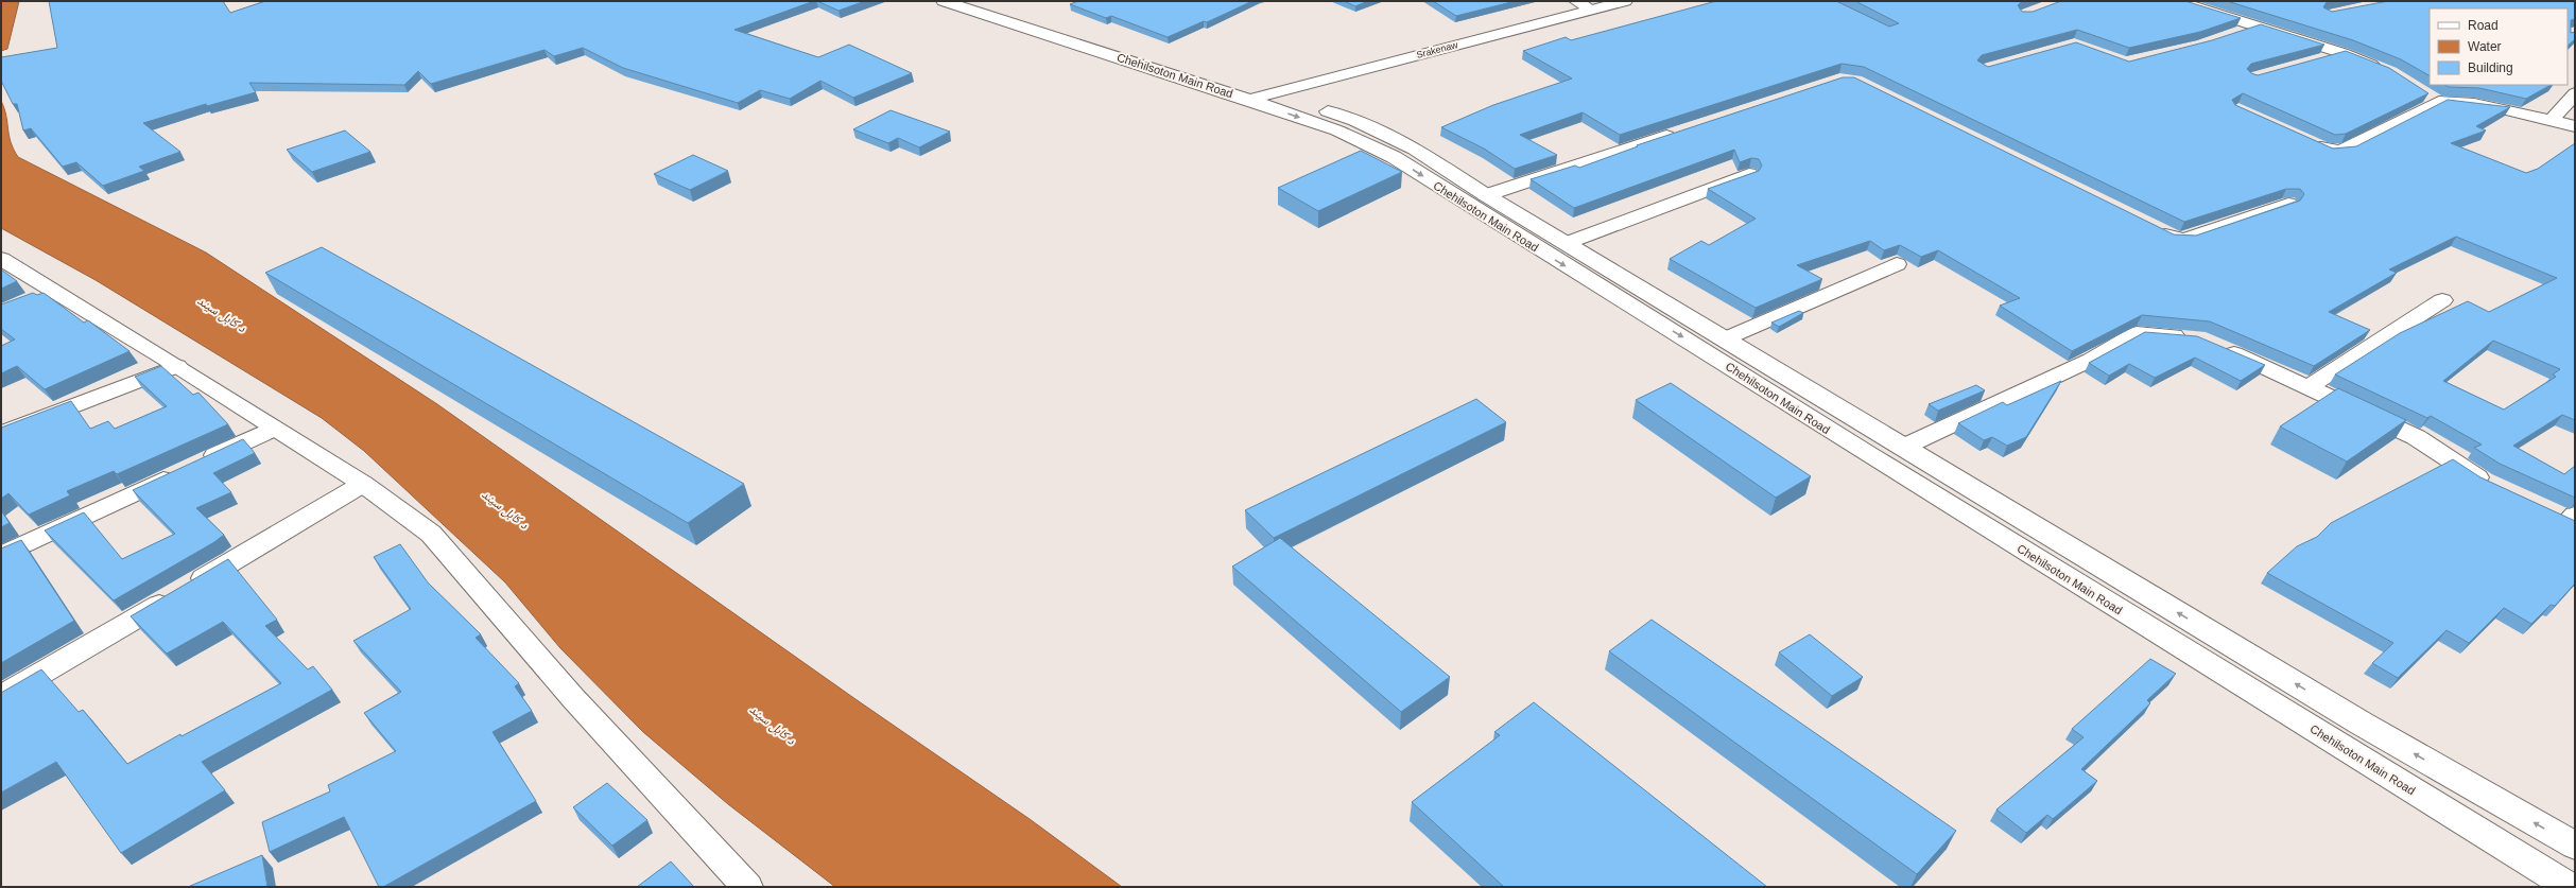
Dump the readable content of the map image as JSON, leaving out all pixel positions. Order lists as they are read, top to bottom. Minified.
{"streets":{"street":["Srakenaw","Chehilsoton Main Road"]},"crossings":[["Srakenaw","Chehilsoton Main Road"]],"water":["د کابل سيند"],"legend":["Road","Water","Building"]}
